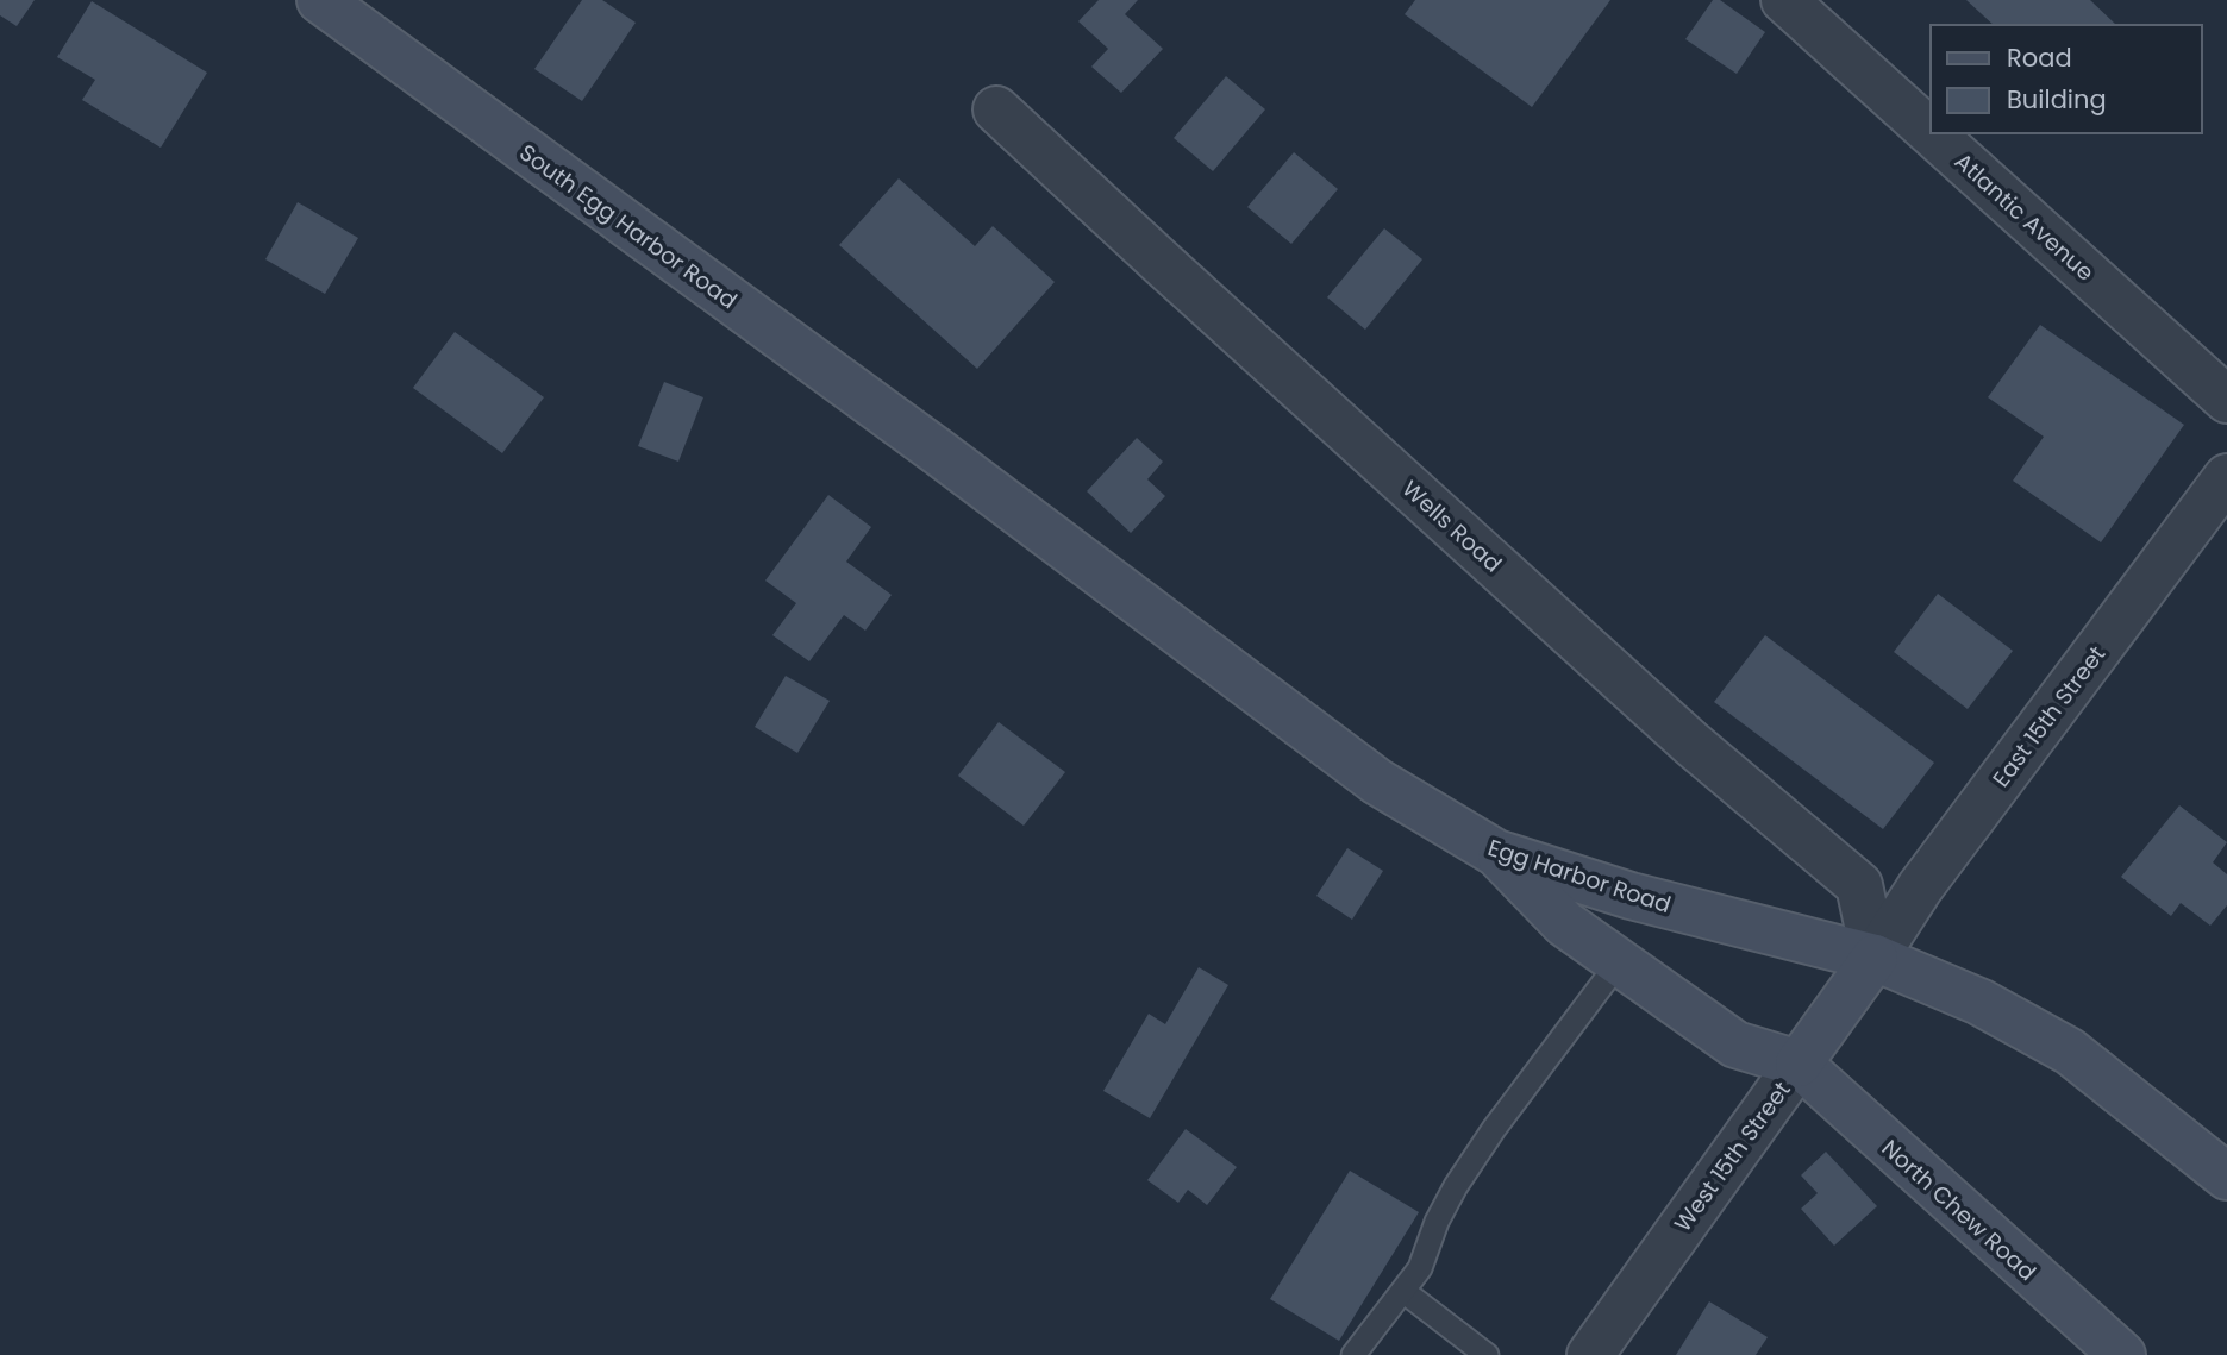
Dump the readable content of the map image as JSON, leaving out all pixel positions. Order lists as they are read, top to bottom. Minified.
{"streets":{"main road":["South Egg Harbor Road","Egg Harbor Road","West 15th Street","North Chew Road"],"street":["Atlantic Avenue","Wells Road","East 15th Street"]},"crossings":[["South Egg Harbor Road","Egg Harbor Road"],["Wells Road","East 15th Street"],["Wells Road","Egg Harbor Road"],["Wells Road","West 15th Street"],["East 15th Street","Egg Harbor Road"],["East 15th Street","West 15th Street"],["Egg Harbor Road","West 15th Street"],["West 15th Street","North Chew Road"]],"legend":["Road","Building"]}
